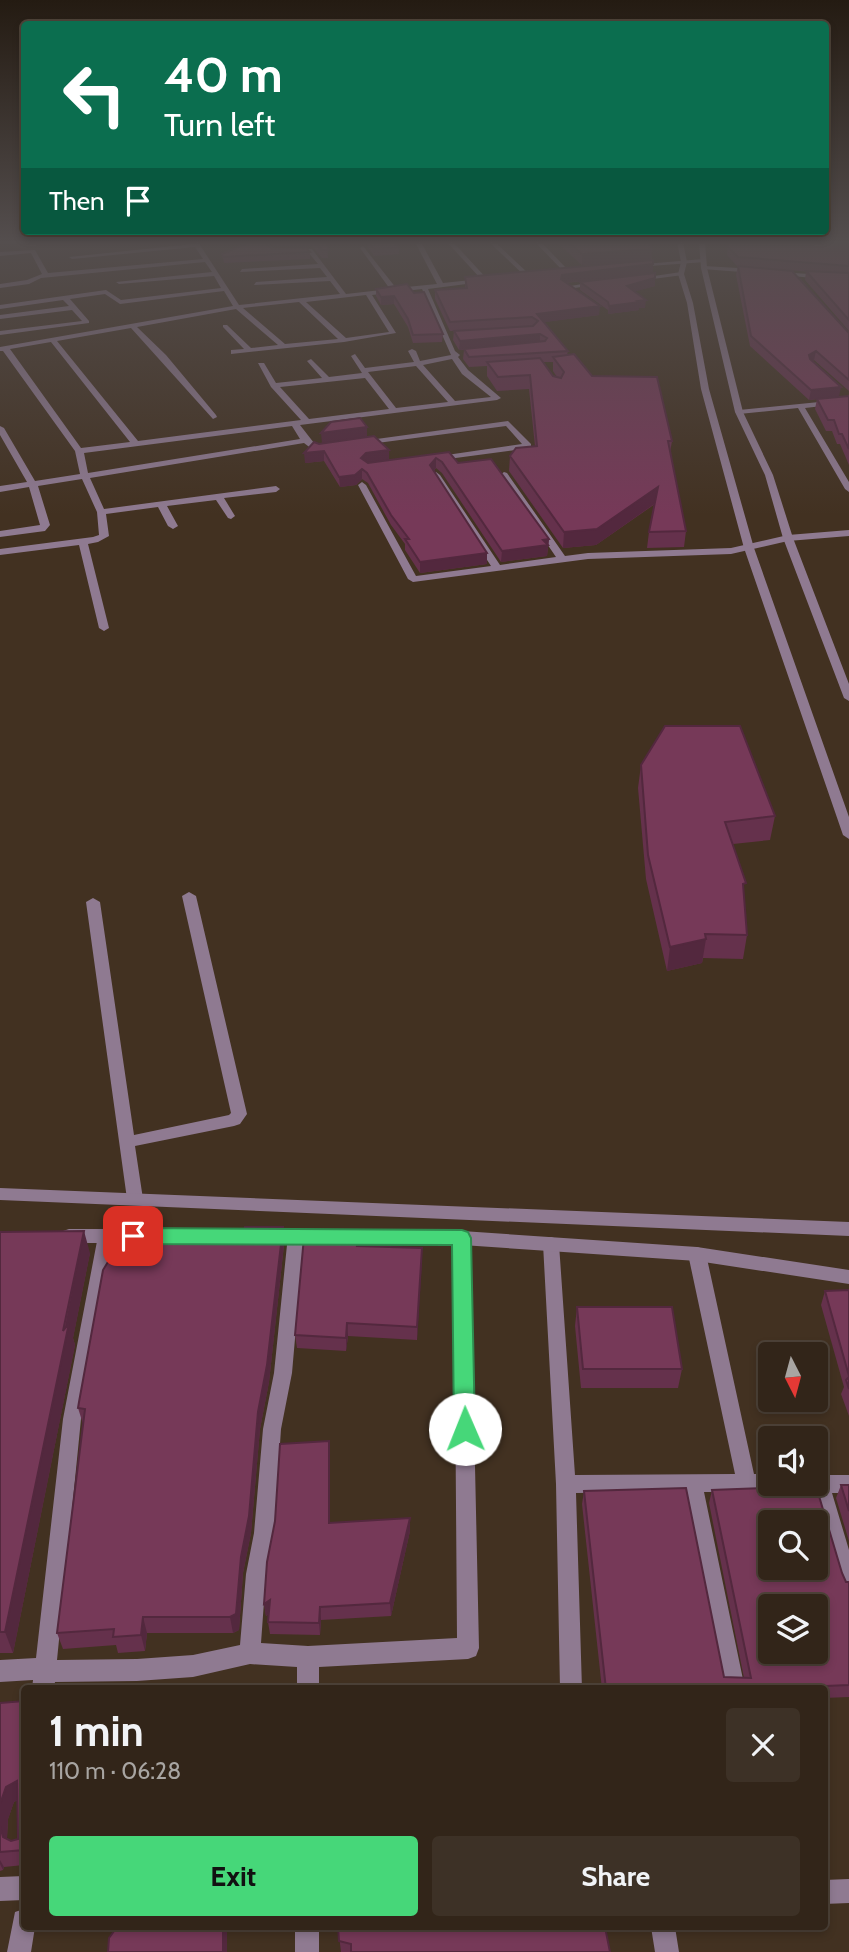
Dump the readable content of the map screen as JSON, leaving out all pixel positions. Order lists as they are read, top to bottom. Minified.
{"north":"bottom","page":{"turn":["40 m","Turn left"],"then":"Then","heading":["1 min","110 m · 06:28"],"buttons":["Exit","Share"]}}
